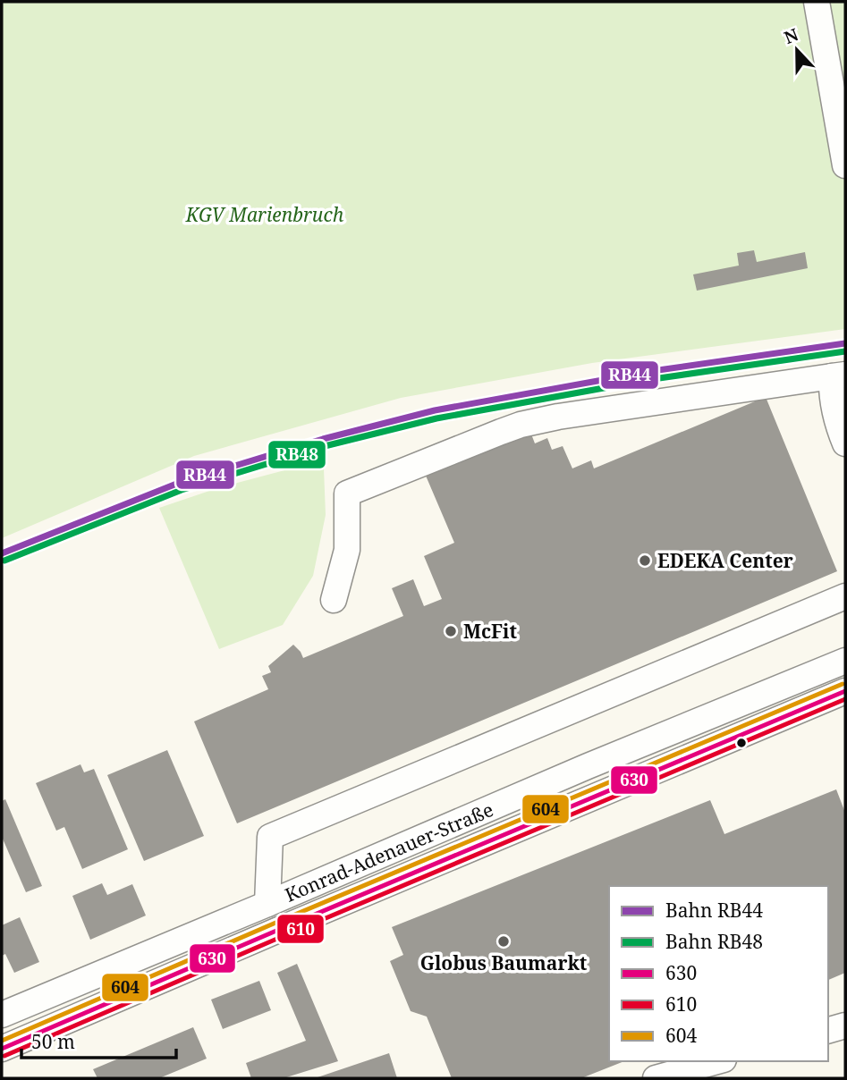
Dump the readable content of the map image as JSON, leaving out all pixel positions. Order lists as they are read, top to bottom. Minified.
{"streets":{"street":["Konrad-Adenauer-Straße"]},"parks":["KGV Marienbruch"],"places":["EDEKA Center","McFit","Globus Baumarkt"],"lines":["rail line RB44","rail line RB48","transit line 604","transit line 630","transit line 610"],"legend":["Bahn RB44","Bahn RB48","630","610","604"],"scale_bar":"50 m","north":"top"}
